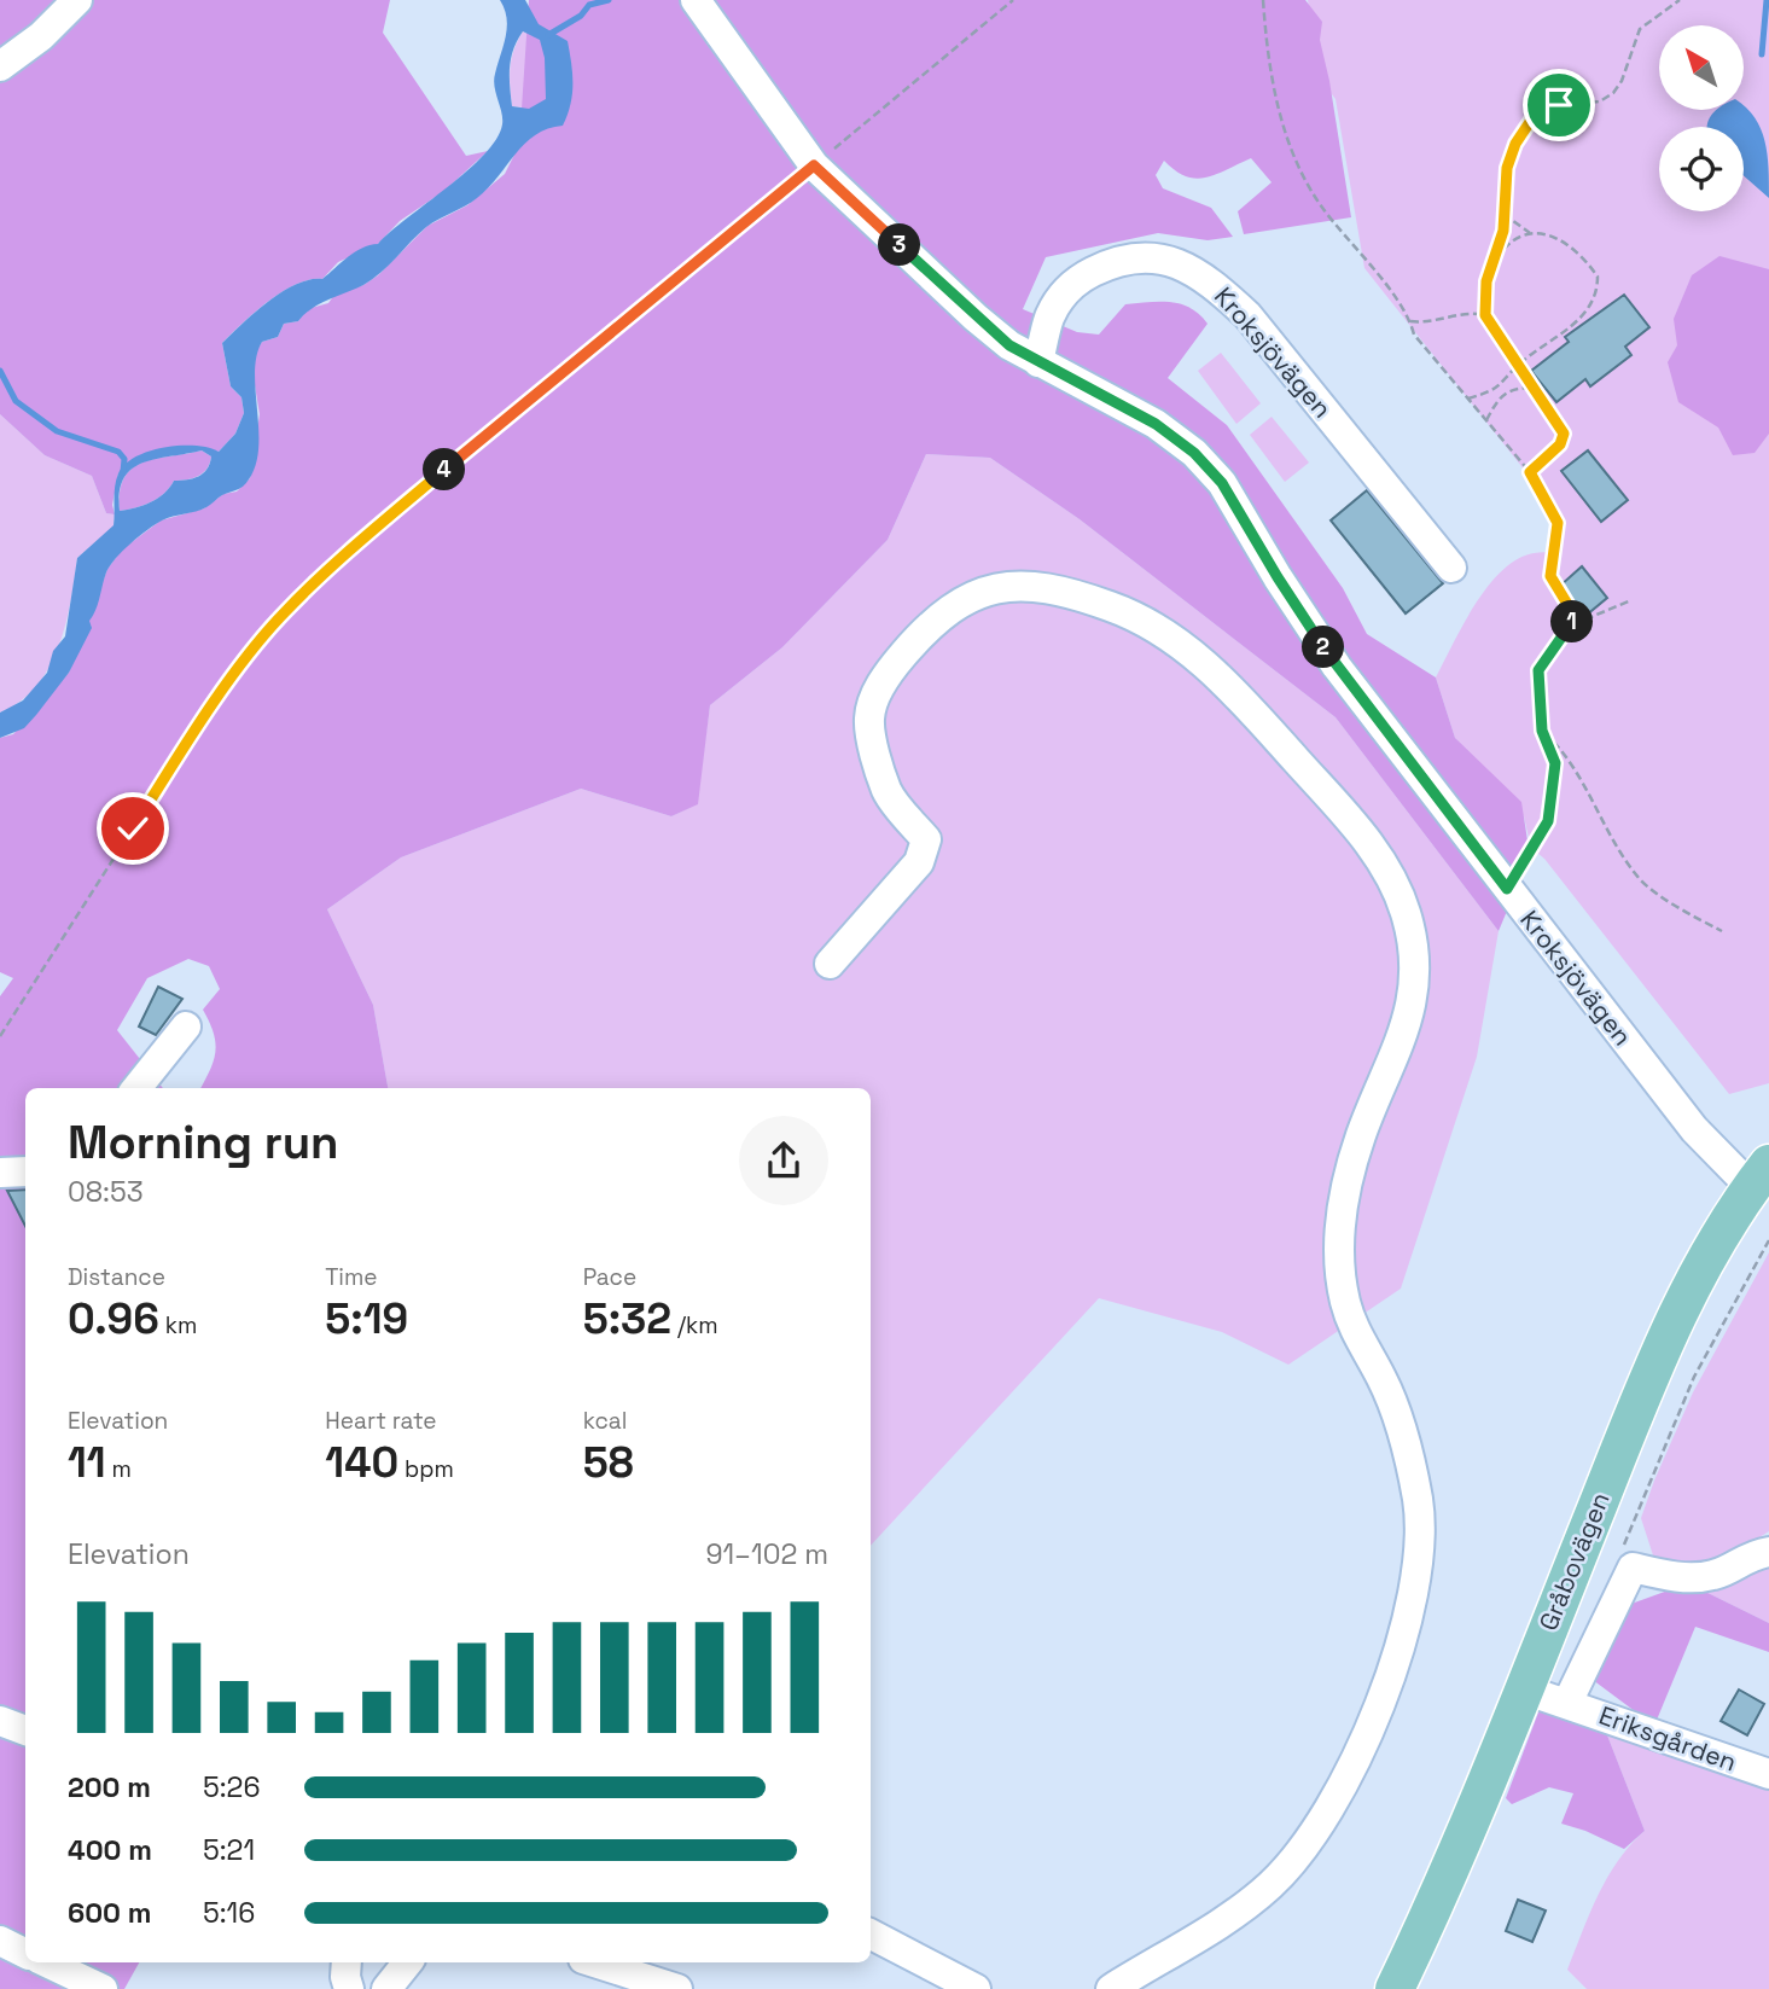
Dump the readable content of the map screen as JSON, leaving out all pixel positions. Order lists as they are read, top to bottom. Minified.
{"streets":{"main road":["Gråbovägen"],"street":["Kroksjövägen","Eriksgården"]},"crossings":[["Kroksjövägen","Gråbovägen"],["Gråbovägen","Eriksgården"]],"north":"top left","page":{"pins":["3","4","1","2"],"heading":["Morning run","08:53"],"stats":[["Distance","0.96 km"],["Time","5:19"],["Pace","5:32 /km"],["Elevation","11 m"],["Heart rate","140 bpm"],["kcal","58"]],"chart":["Elevation","91–102 m"],"list":[{"name":"200 m","note":"5:26"},{"name":"400 m","note":"5:21"},{"name":"600 m","note":"5:16"}]}}
